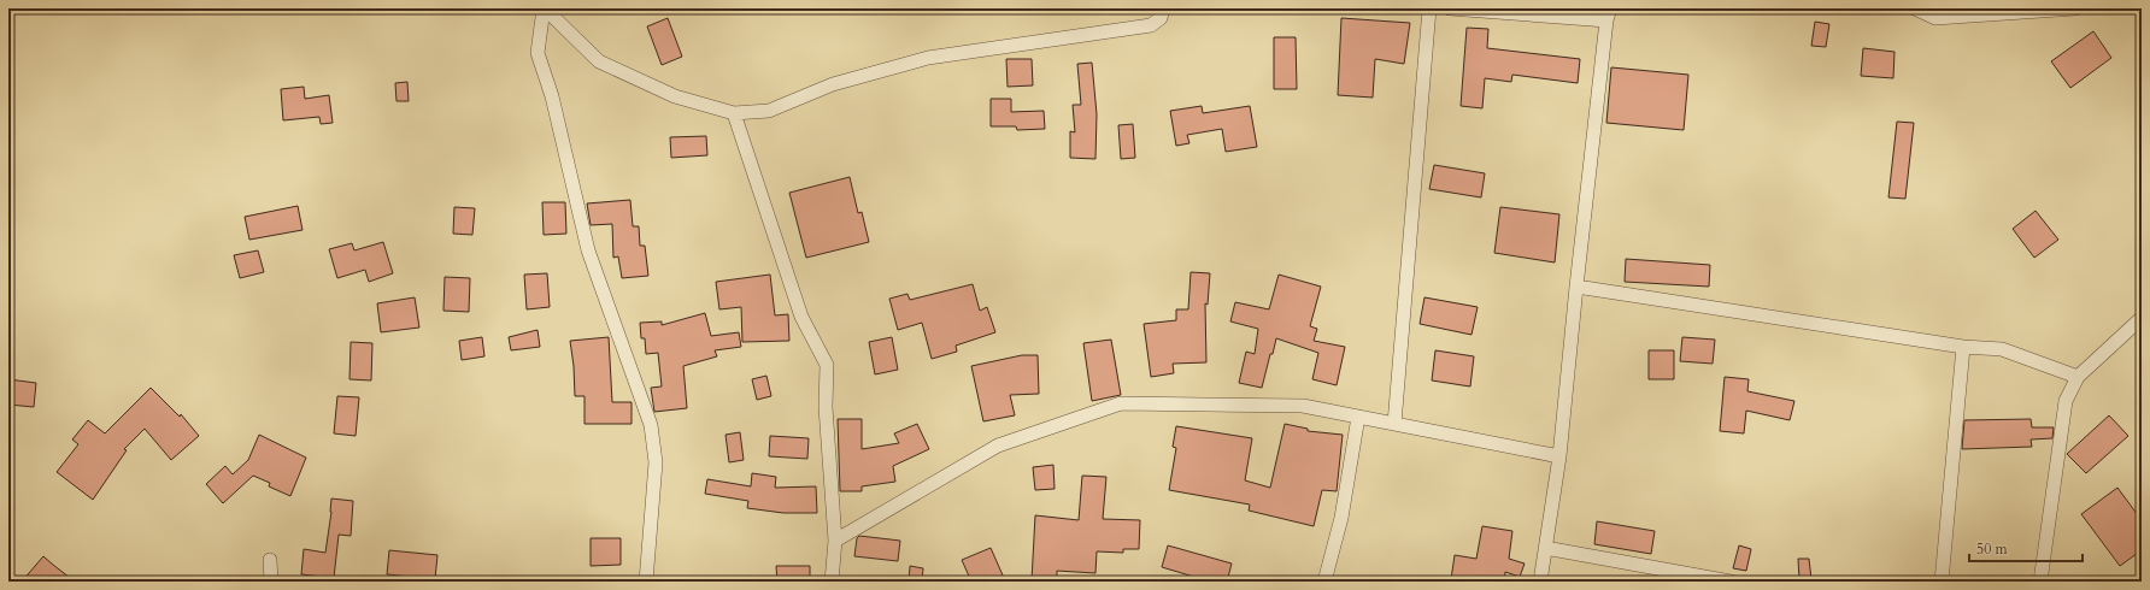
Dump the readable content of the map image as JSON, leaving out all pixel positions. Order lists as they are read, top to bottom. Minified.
{"scale_bar":"50 m"}
